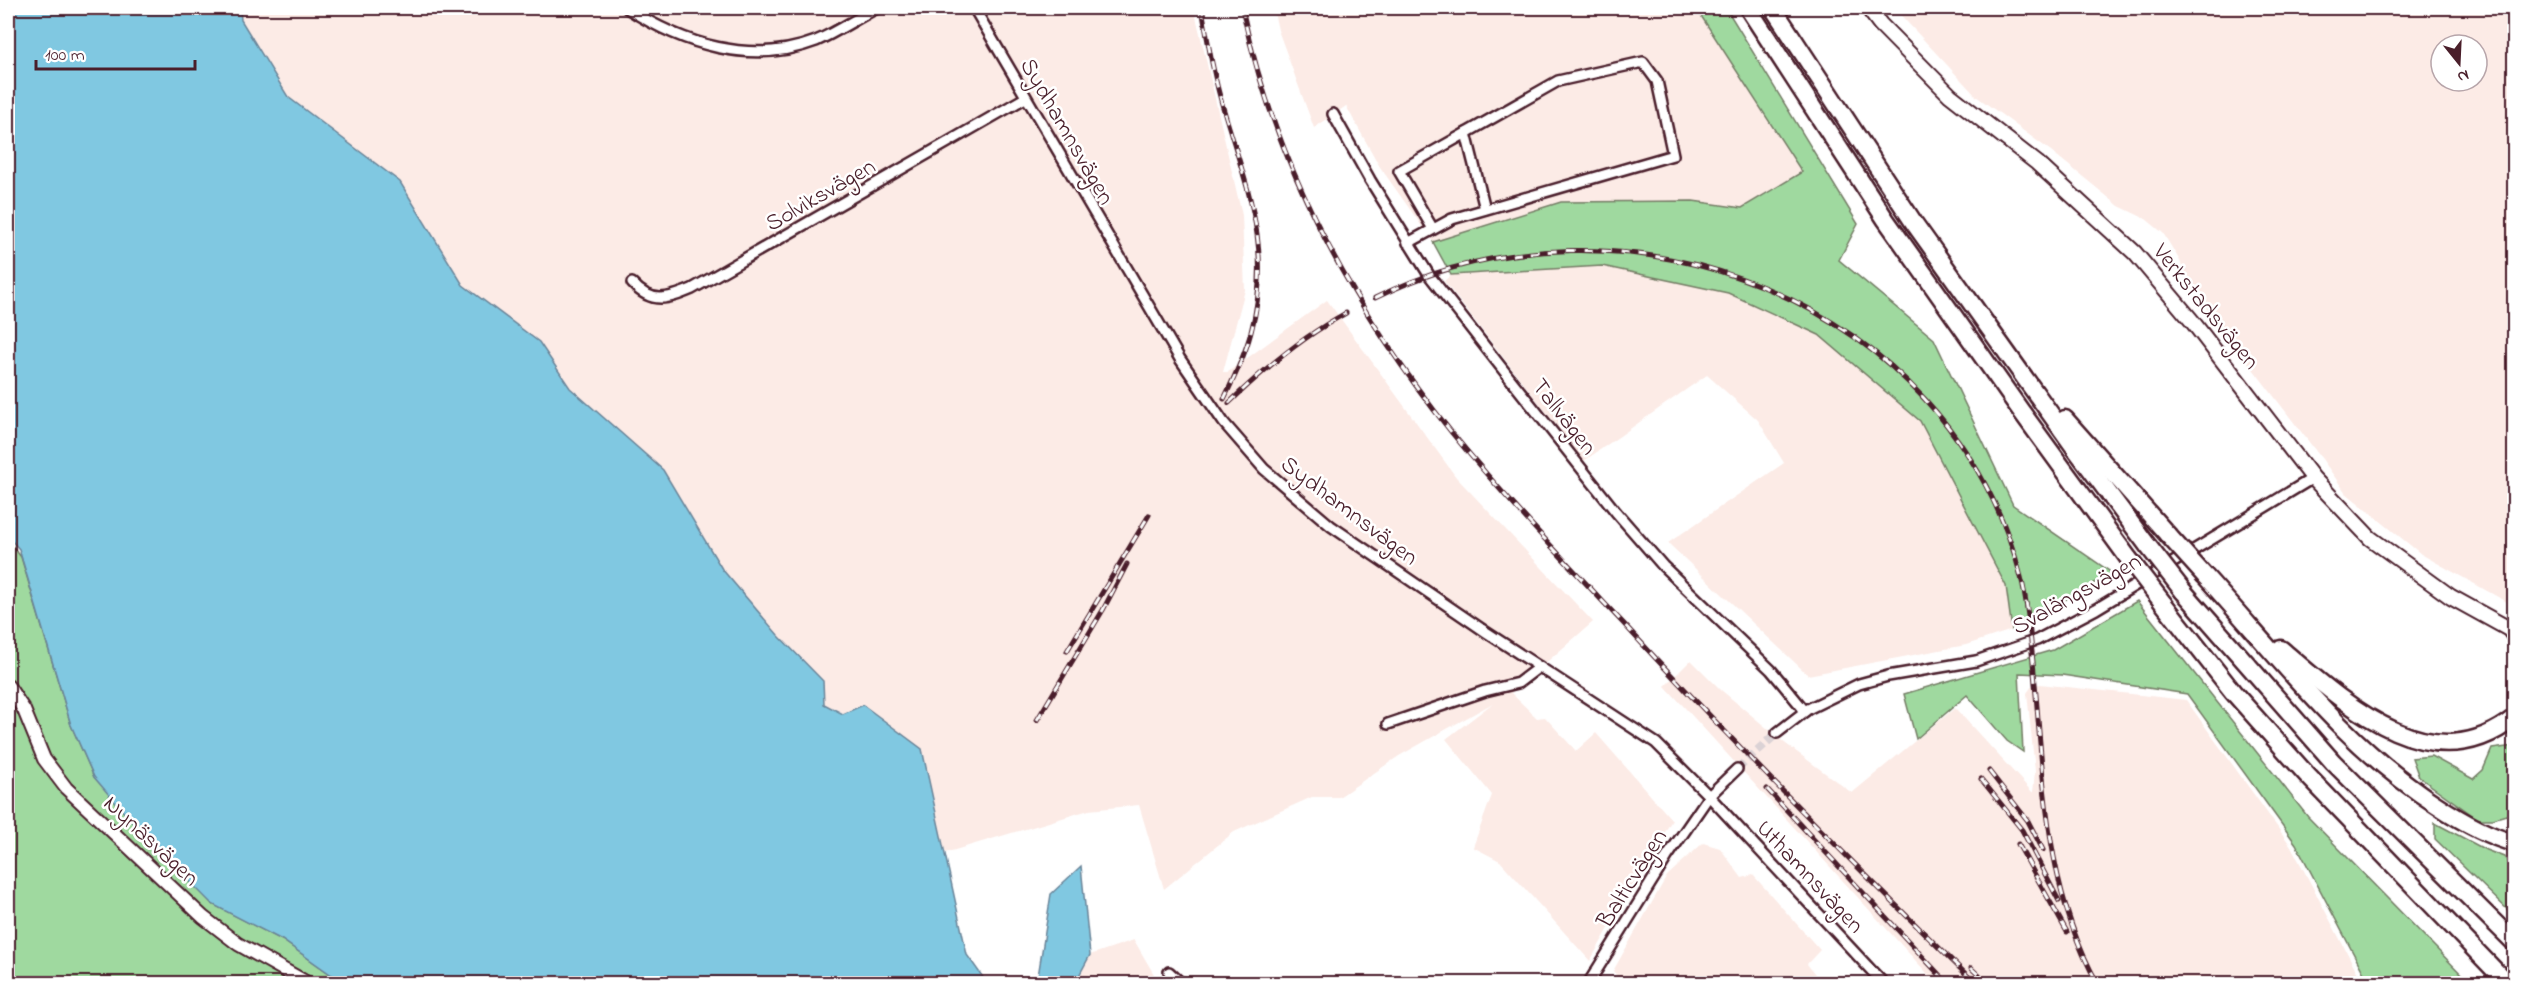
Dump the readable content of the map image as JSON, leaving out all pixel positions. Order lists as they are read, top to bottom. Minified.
{"streets":{"main road":["Verkstadsvägen"],"street":["Sydhamnsvägen","Solviksvägen","Tallvägen","Svalängsvägen","Nynäsvägen","Uthamnsvägen","Balticvägen"]},"crossings":[["Sydhamnsvägen","Solviksvägen"],["Sydhamnsvägen","Uthamnsvägen"],["Sydhamnsvägen","Balticvägen"],["Verkstadsvägen","Svalängsvägen"],["Tallvägen","Svalängsvägen"],["Uthamnsvägen","Balticvägen"]],"scale_bar":"100 m","north":"bottom"}
